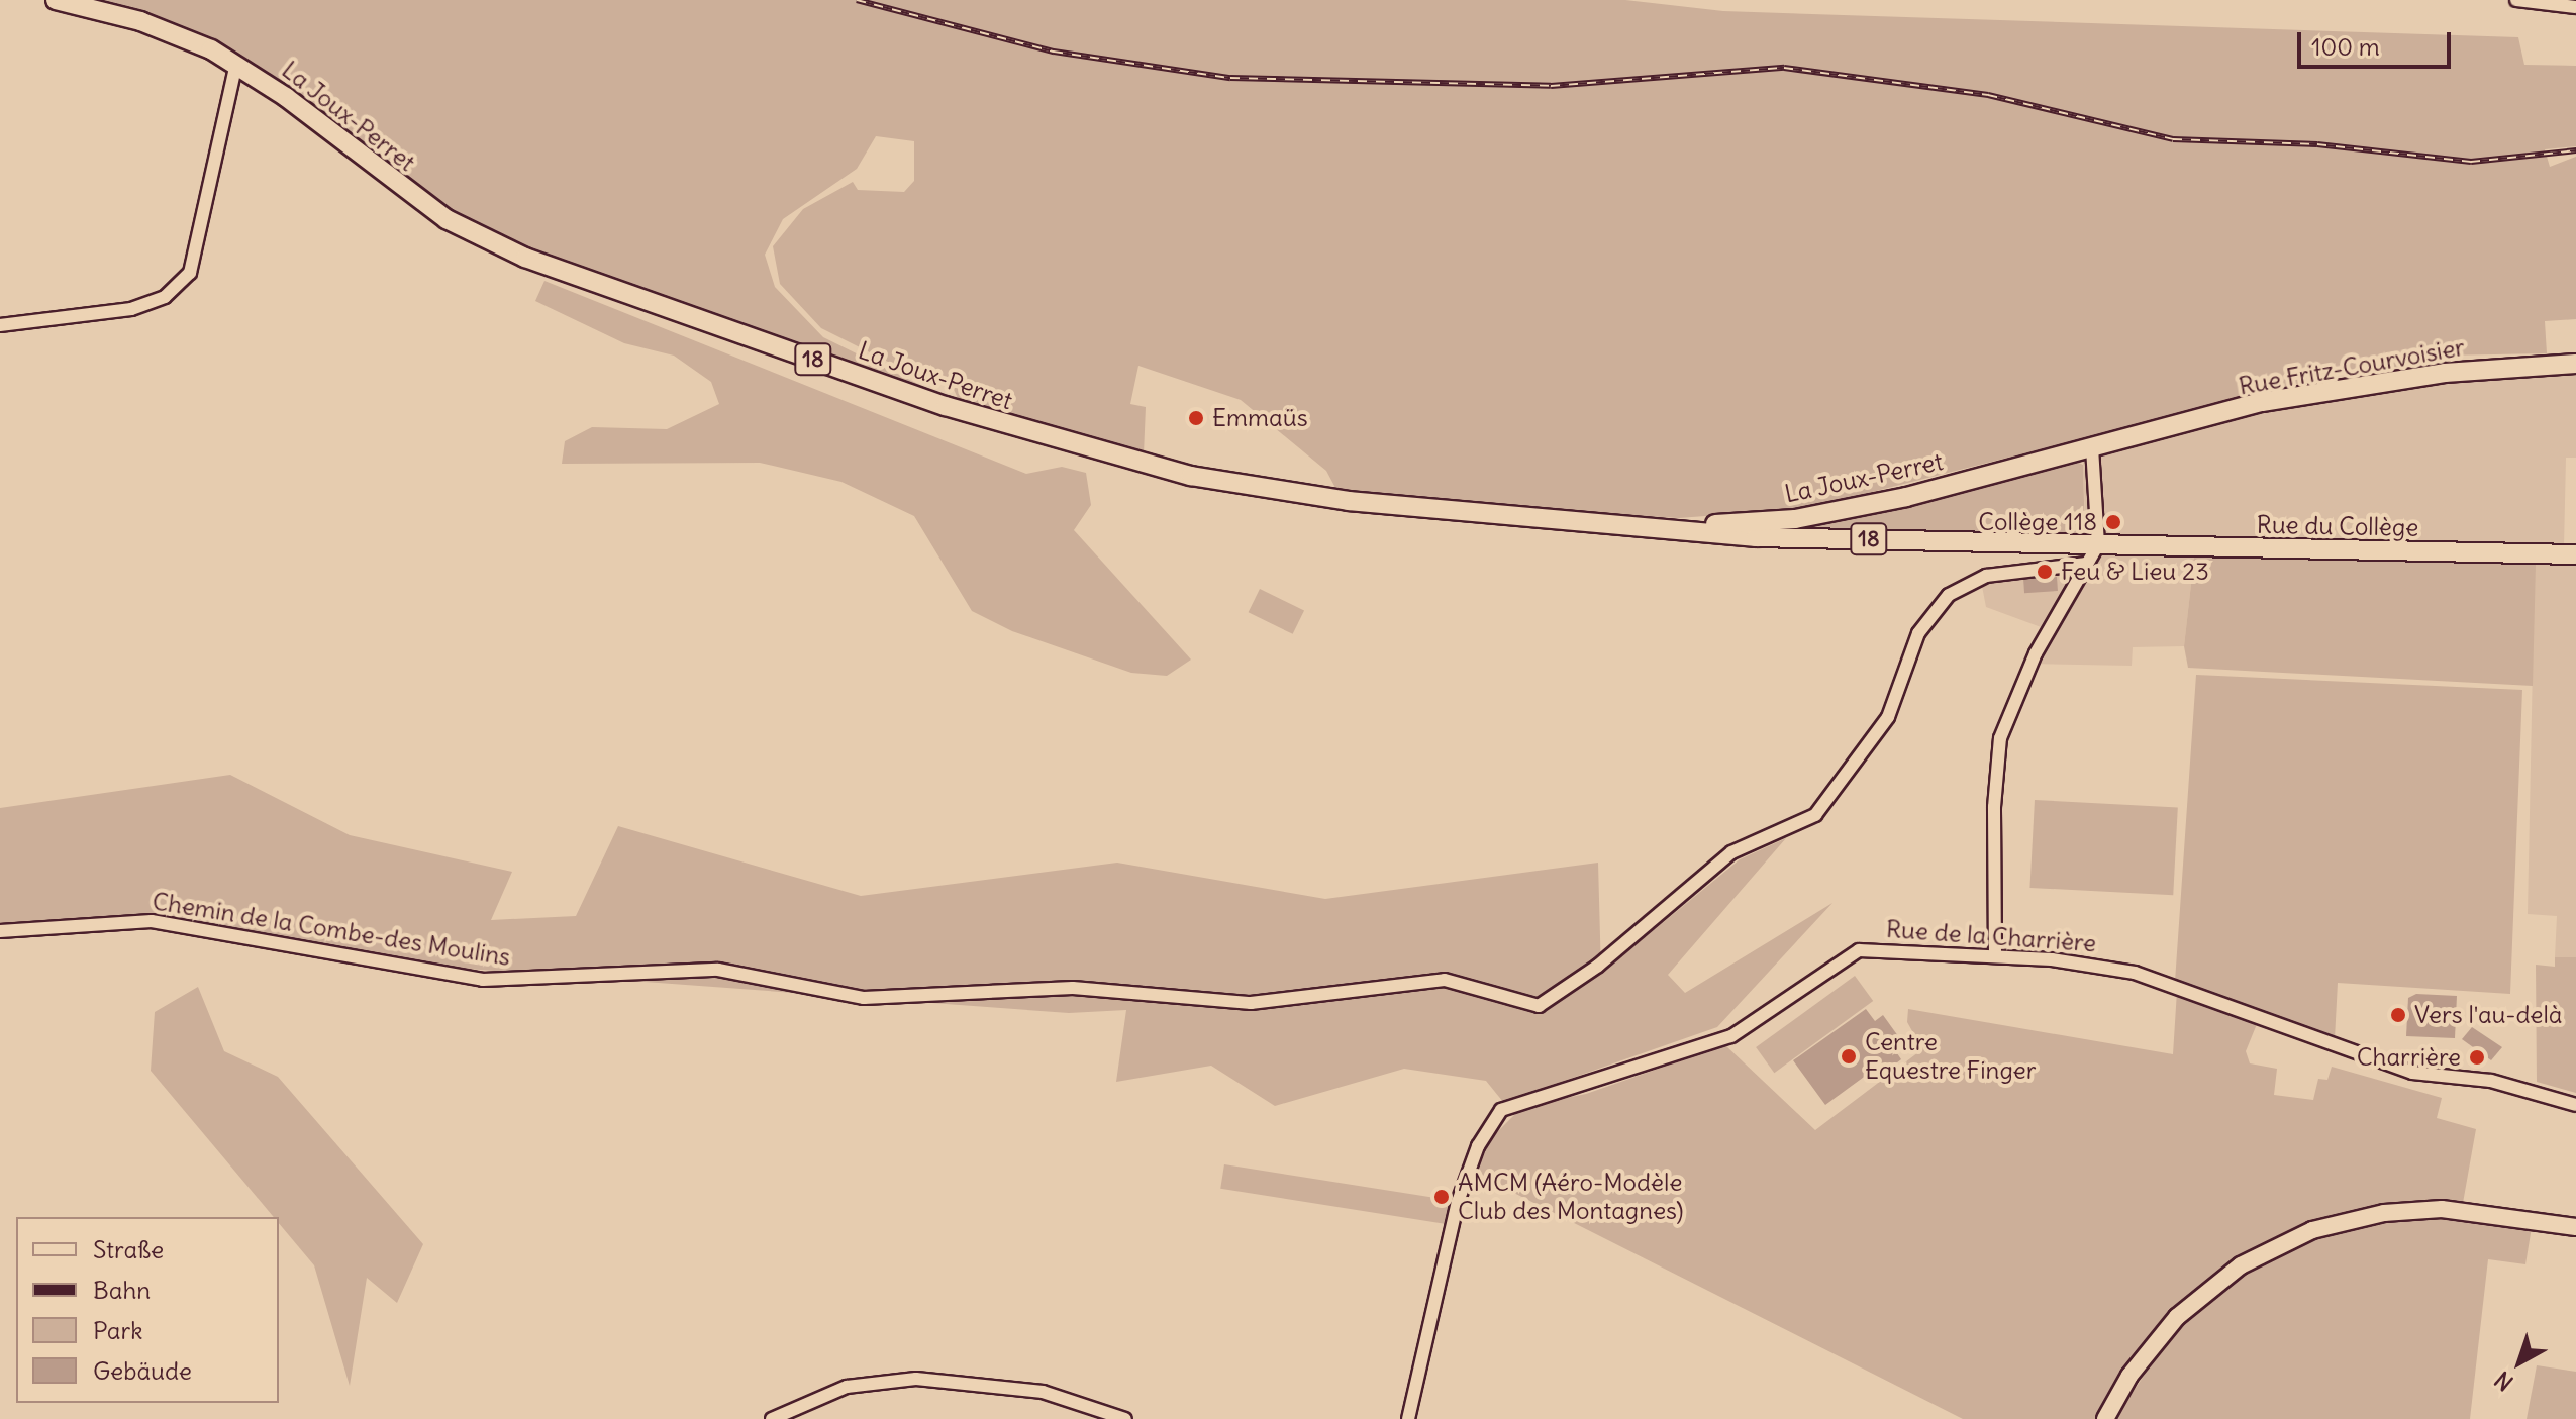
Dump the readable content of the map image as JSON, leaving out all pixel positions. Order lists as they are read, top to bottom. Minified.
{"streets":{"main road":["La Joux-Perret","18","Rue Fritz-Courvoisier","Rue du Collège"],"street":["Chemin de la Combe-des Moulins","Rue de la Charrière"]},"crossings":[["La Joux-Perret","Rue Fritz-Courvoisier"],["La Joux-Perret","Rue du Collège"]],"places":["Emmaüs","Collège 118","Feu & Lieu 23","Vers l'au-delà","Centre Equestre Finger","Charrière","AMCM (Aéro-Modèle Club des Montagnes)"],"legend":["Straße","Bahn","Park","Gebäude"],"scale_bar":"100 m","north":"bottom left"}
